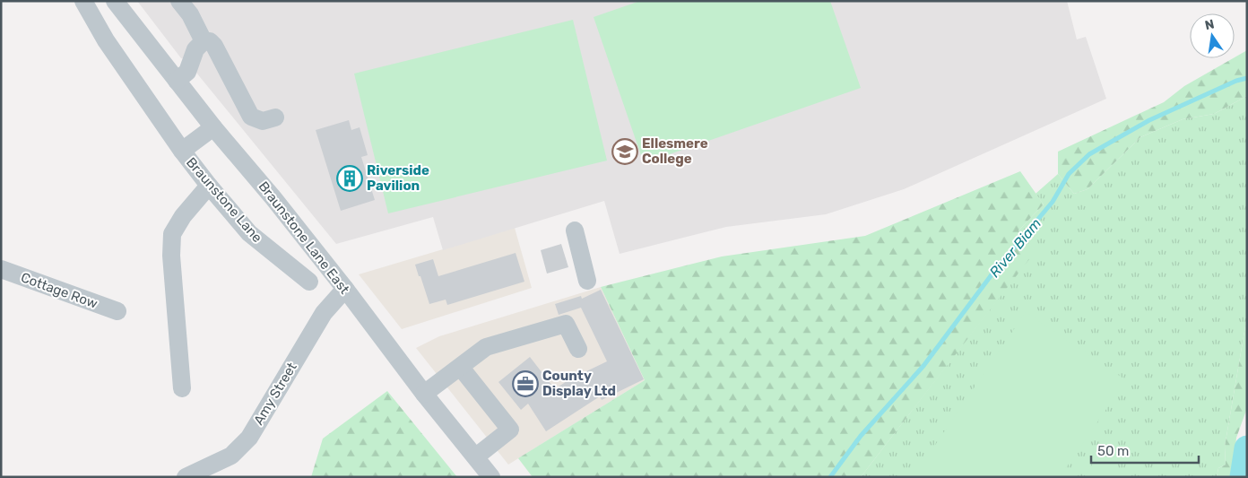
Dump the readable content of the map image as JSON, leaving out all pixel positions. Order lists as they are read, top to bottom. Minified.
{"streets":{"street":["Braunstone Lane","Braunstone Lane East","Cottage Row","Amy Street"]},"crossings":[["Braunstone Lane","Braunstone Lane East"],["Braunstone Lane East","Amy Street"]],"water":["River Biam"],"places":{"school or university":["Ellesmere College"],"building":["Riverside Pavilion"],"office":["County Display Ltd"]},"scale_bar":"50 m","north":"top"}
